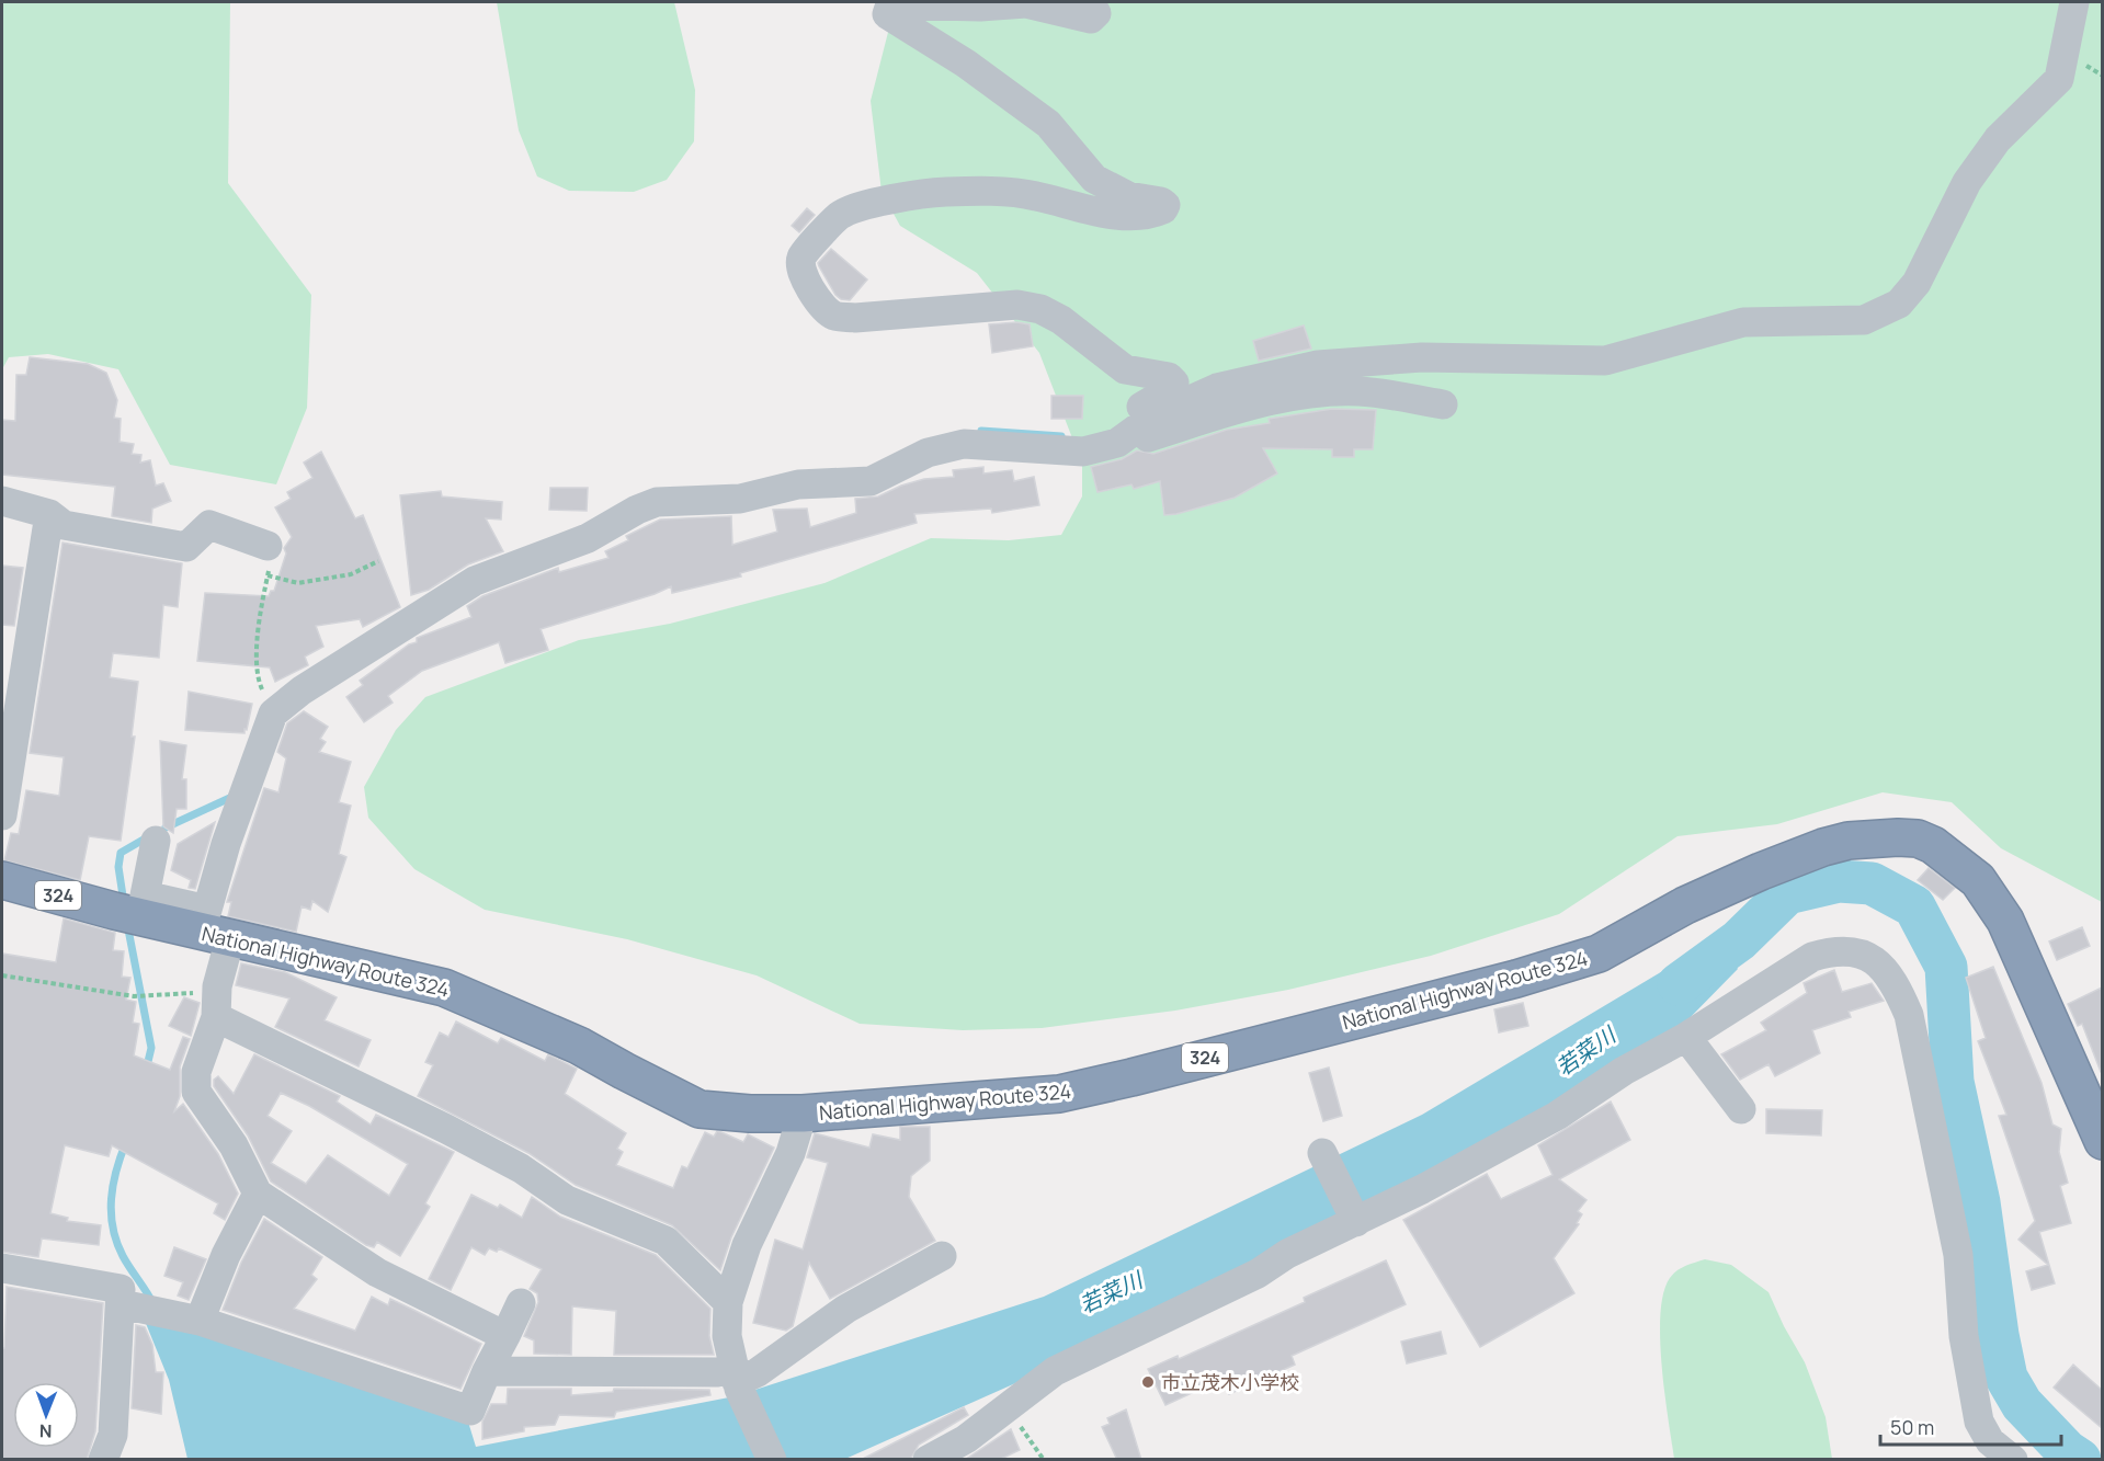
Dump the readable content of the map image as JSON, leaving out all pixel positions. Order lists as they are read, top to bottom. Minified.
{"streets":{"highway":["324","National Highway Route 324"]},"water":["若菜川"],"places":["市立茂木小学校"],"scale_bar":"50 m","north":"bottom"}
